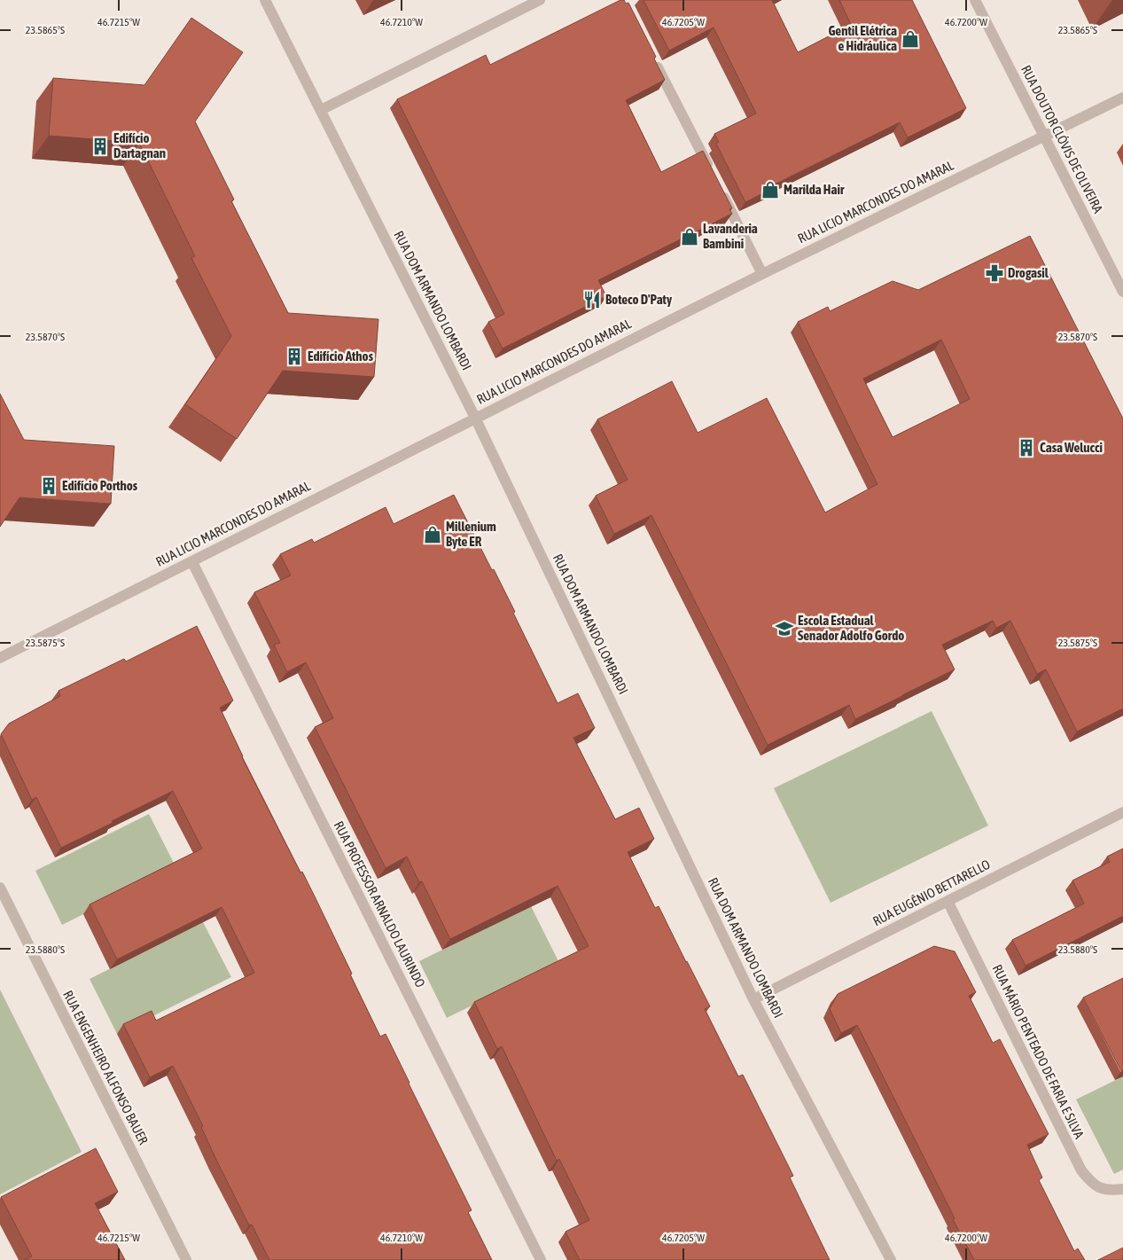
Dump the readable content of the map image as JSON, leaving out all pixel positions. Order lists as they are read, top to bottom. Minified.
{"streets":{"street":["RUA DOUTOR CLÓVIS DE OLIVEIRA","RUA LICIO MARCONDES DO AMARAL","RUA DOM ARMANDO LOMBARDI","RUA EUGÊNIO BETTARELLO","RUA PROFESSOR ARNALDO LAURINDO","RUA MÁRIO PENTEADO DE FARIA E SILVA","RUA ENGENHEIRO ALFONSO BAUER"]},"crossings":[["RUA DOUTOR CLÓVIS DE OLIVEIRA","RUA LICIO MARCONDES DO AMARAL"],["RUA LICIO MARCONDES DO AMARAL","RUA DOM ARMANDO LOMBARDI"],["RUA LICIO MARCONDES DO AMARAL","RUA PROFESSOR ARNALDO LAURINDO"],["RUA DOM ARMANDO LOMBARDI","RUA EUGÊNIO BETTARELLO"],["RUA EUGÊNIO BETTARELLO","RUA MÁRIO PENTEADO DE FARIA E SILVA"]],"places":{"shop":["Gentil Elétrica e Hidráulica","Marilda Hair","Lavanderia Bambini","Millenium Byte ER"],"building":["Edifício Dartagnan","Edifício Athos","Casa Welucci","Edifício Porthos"],"pharmacy":["Drogasil"],"restaurant":["Boteco D'Paty"],"school or university":["Escola Estadual Senador Adolfo Gordo"]},"coordinates":["46.7215°W","46.7210°W","46.7205°W","46.7200°W","23.5865°S","23.5870°S","23.5875°S","23.5880°S"]}
